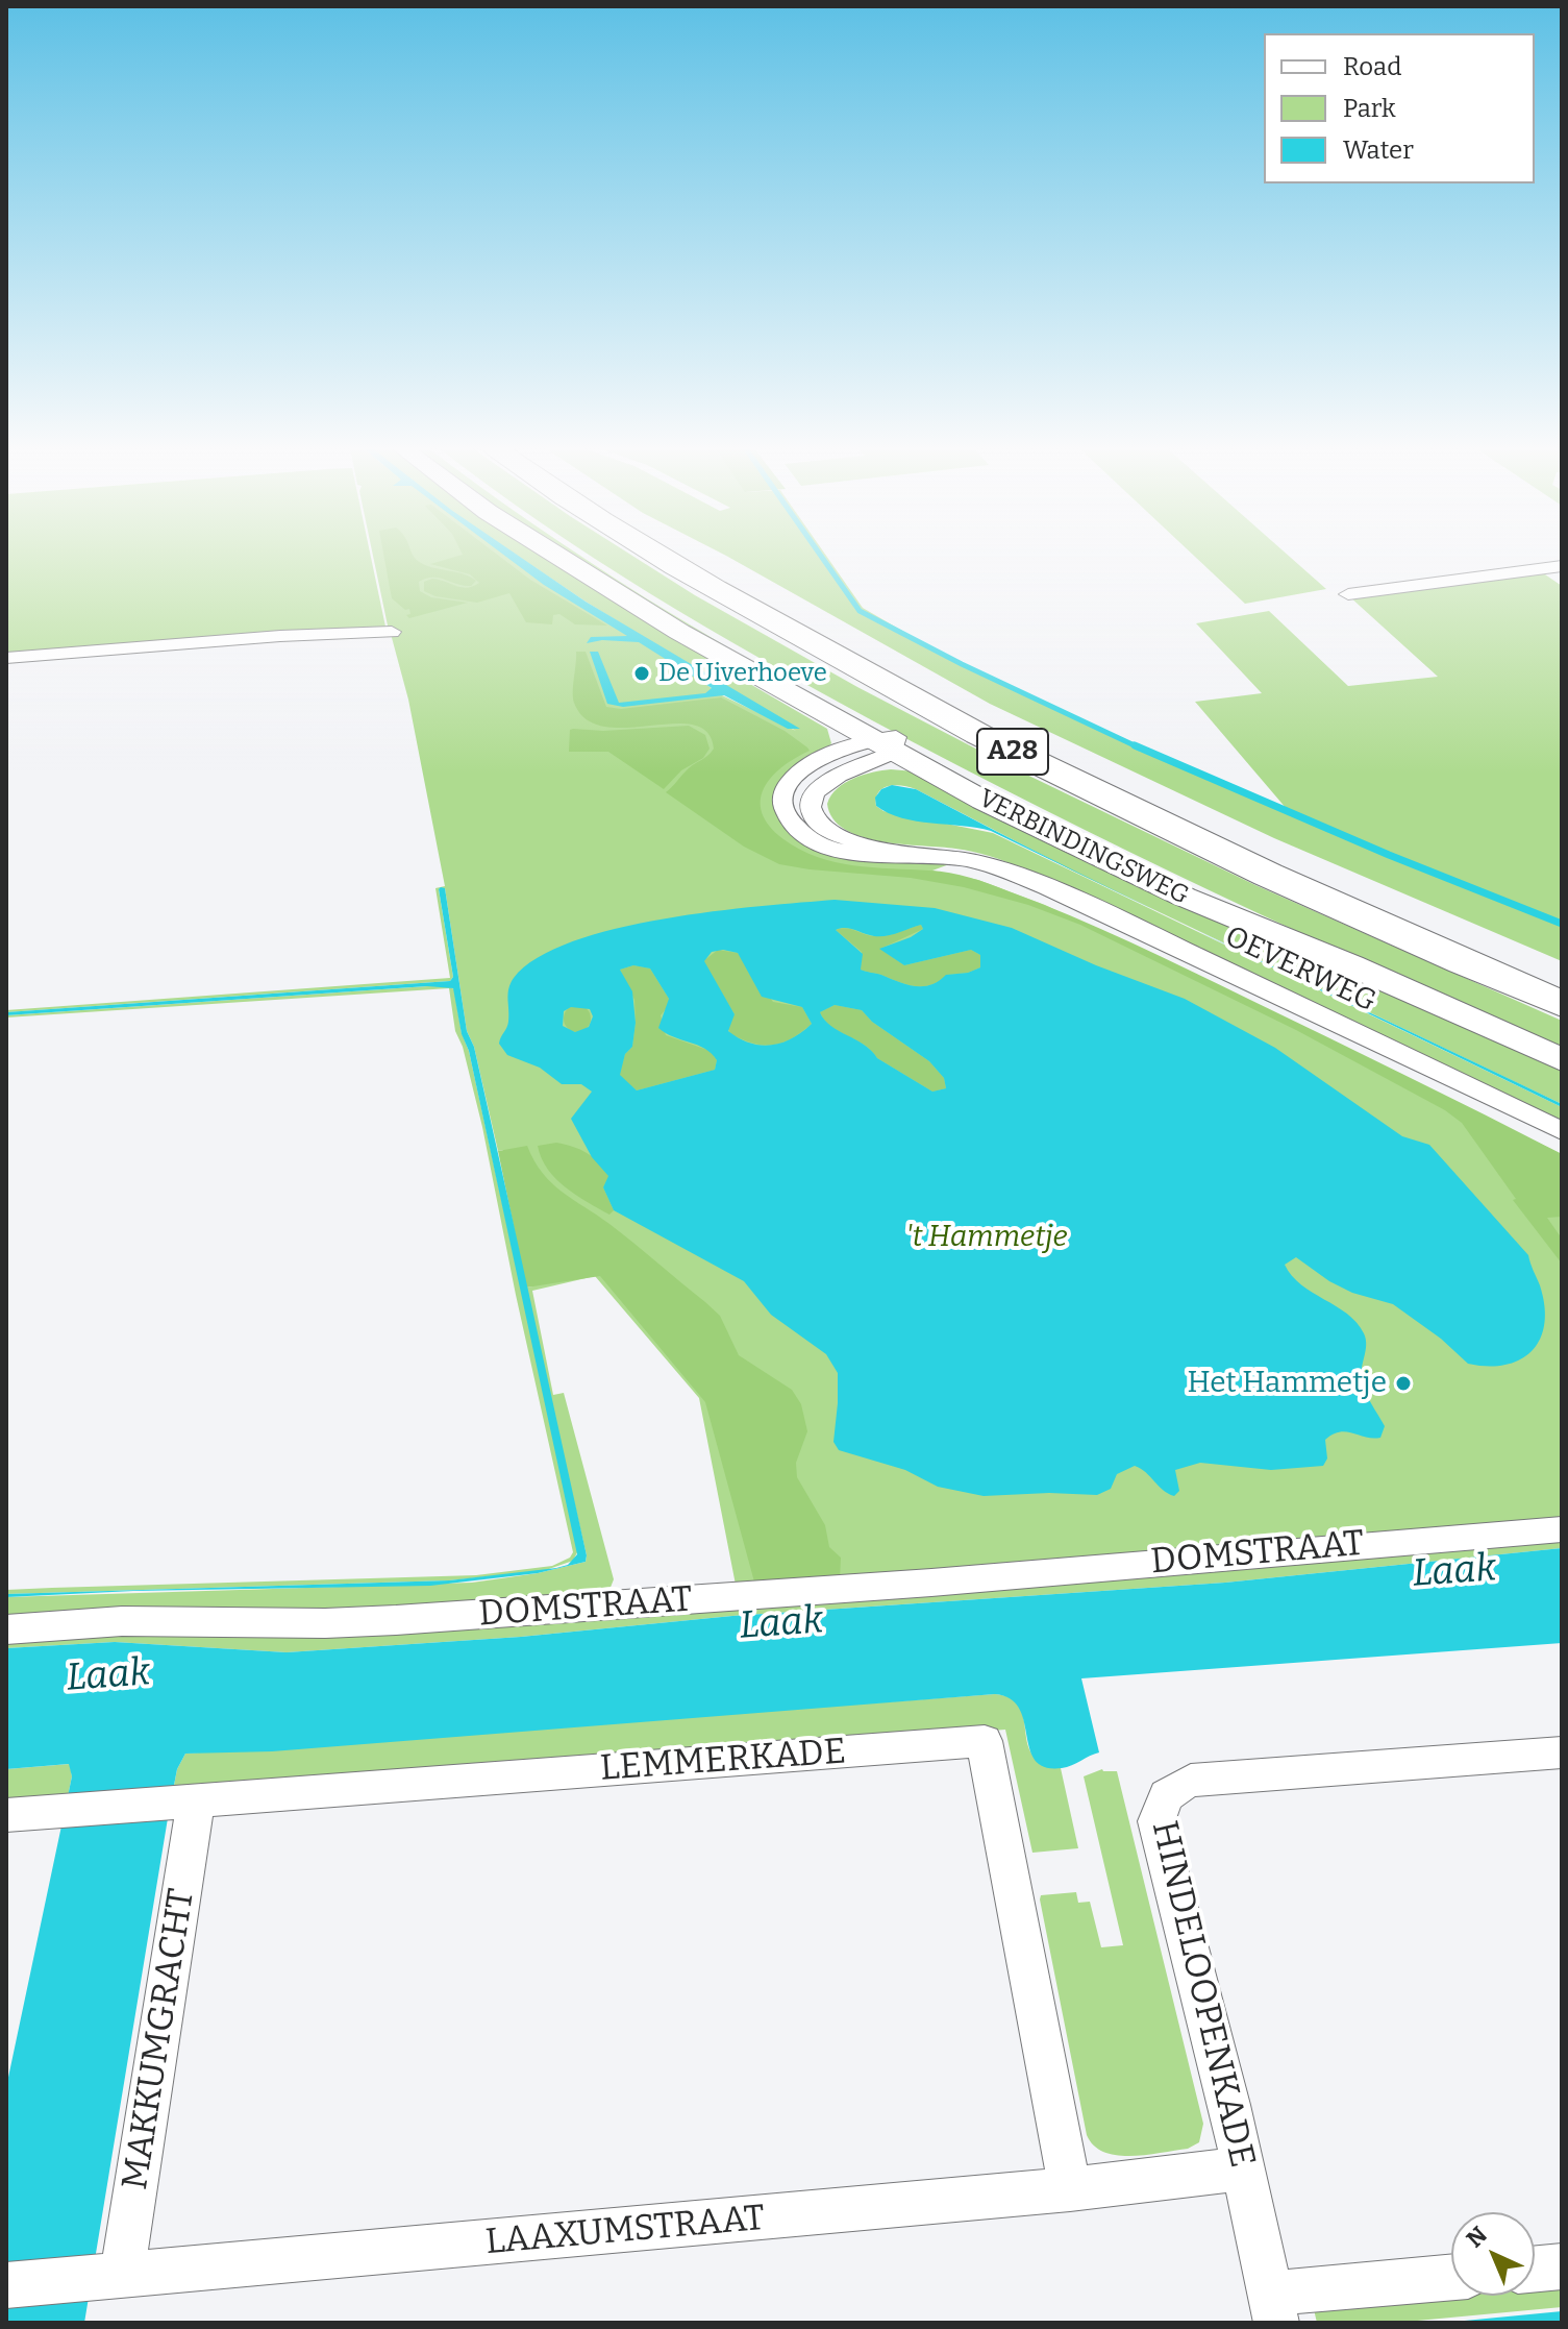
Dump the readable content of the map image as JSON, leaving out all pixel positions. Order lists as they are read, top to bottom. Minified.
{"streets":{"highway":["A28"],"main road":["VERBINDINGSWEG"],"street":["OEVERWEG","DOMSTRAAT","LEMMERKADE","HINDELOOPENKADE","MAKKUMGRACHT","LAAXUMSTRAAT"]},"crossings":[["VERBINDINGSWEG","OEVERWEG"],["LEMMERKADE","MAKKUMGRACHT"],["LEMMERKADE","LAAXUMSTRAAT"],["HINDELOOPENKADE","LAAXUMSTRAAT"],["MAKKUMGRACHT","LAAXUMSTRAAT"]],"water":["Laak"],"parks":["'t Hammetje"],"places":["De Uiverhoeve","Het Hammetje"],"legend":["Road","Park","Water"],"north":"top left"}
